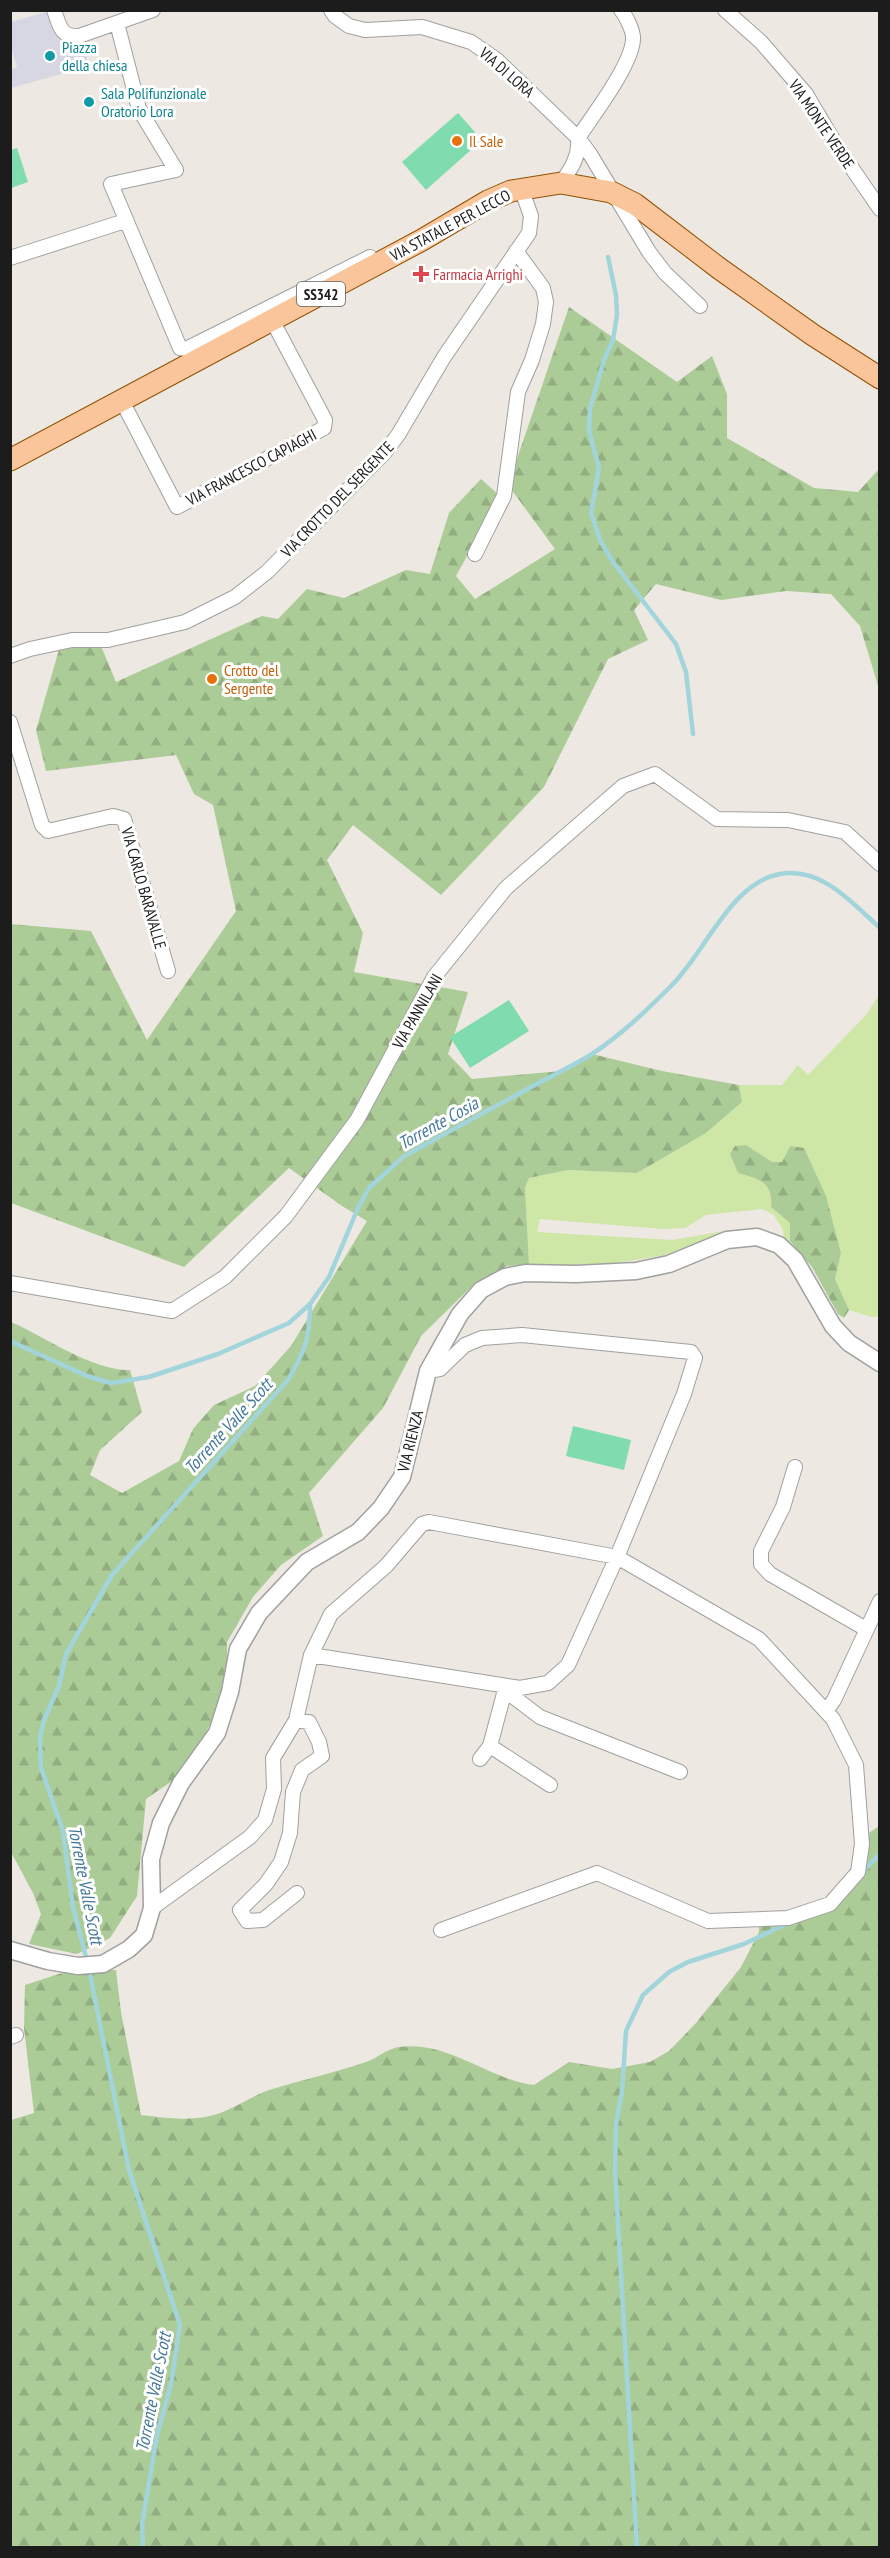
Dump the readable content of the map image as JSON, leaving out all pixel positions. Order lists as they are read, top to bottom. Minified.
{"streets":{"main road":["VIA STATALE PER LECCO","SS342"],"street":["VIA DI LORA","VIA MONTE VERDE","VIA FRANCESCO CAPIAGHI","VIA CROTTO DEL SERGENTE","VIA CARLO BARAVALLE","VIA PANNILANI","VIA RIENZA"]},"crossings":[["VIA DI LORA","VIA STATALE PER LECCO"],["VIA STATALE PER LECCO","VIA FRANCESCO CAPIAGHI"],["VIA STATALE PER LECCO","VIA CROTTO DEL SERGENTE"]],"water":["Torrente Cosia","Torrente Valle Scott"],"places":{"other":["Piazza della chiesa","Sala Polifunzionale Oratorio Lora","Il Sale","Crotto del Sergente"],"health":["Farmacia Arrighi"]}}
